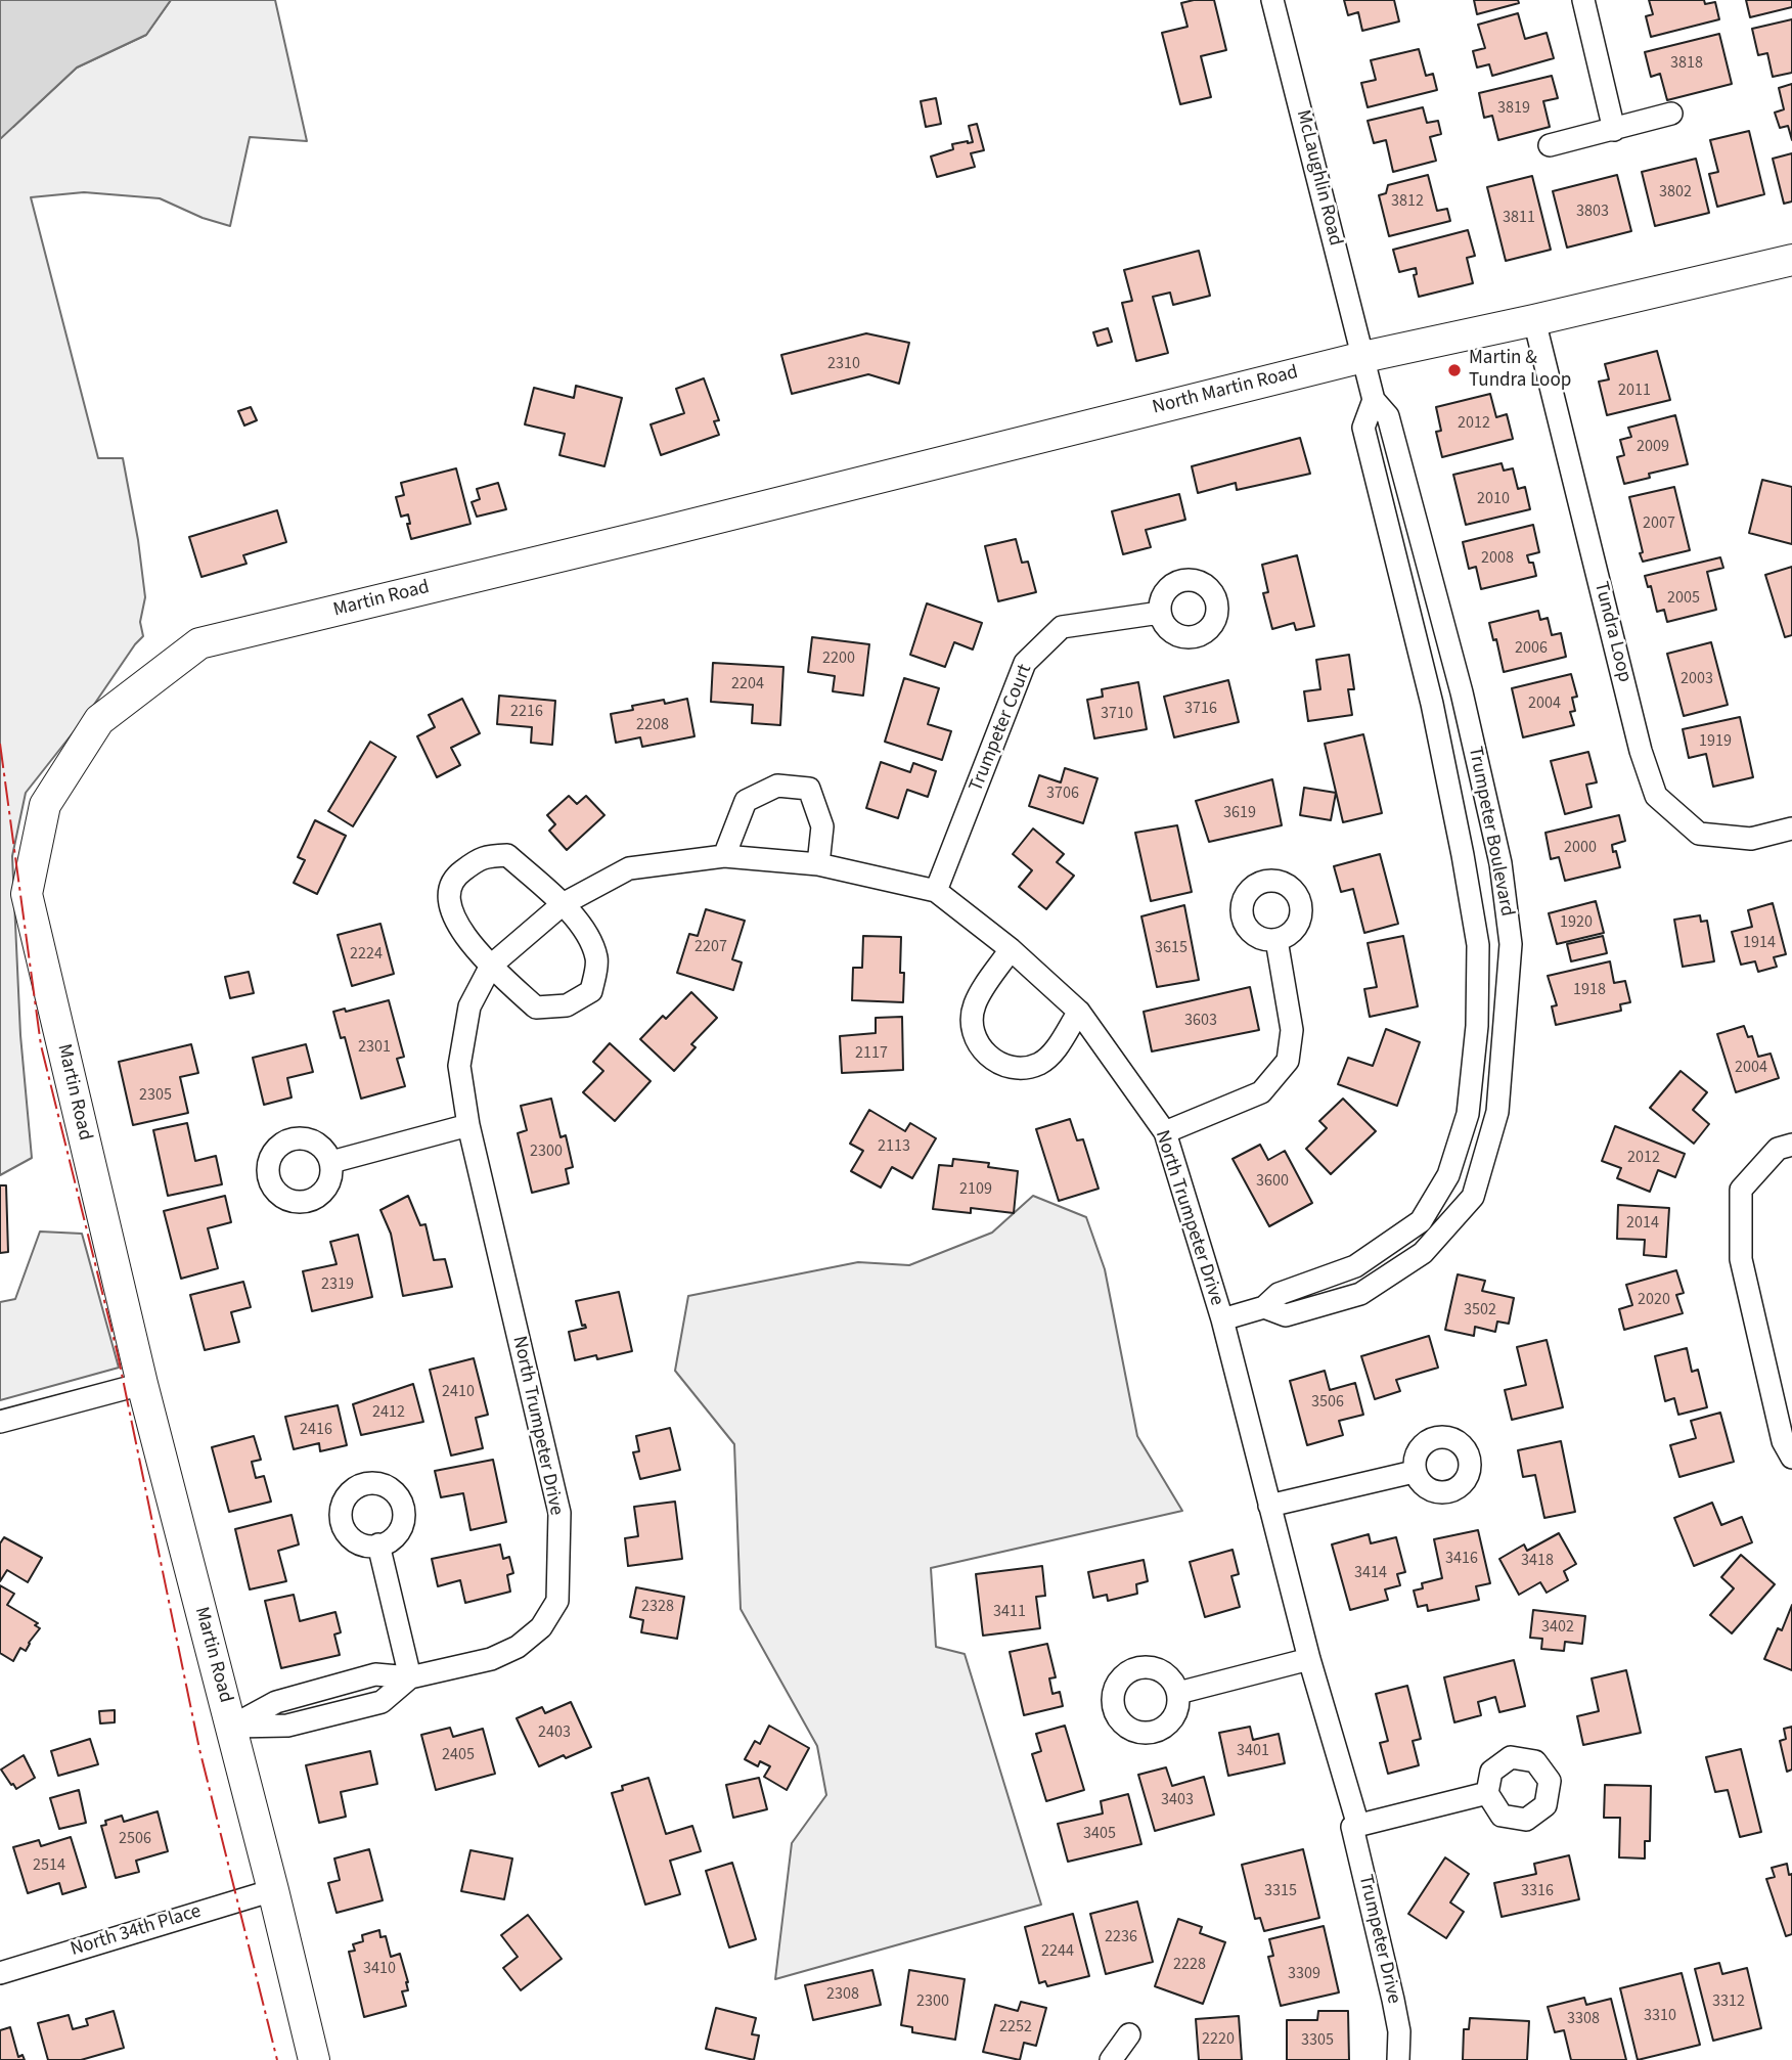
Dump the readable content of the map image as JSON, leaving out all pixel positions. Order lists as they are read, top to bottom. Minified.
{"streets":{"street":["McLaughlin Road","North Martin Road","Martin Road","Tundra Loop","Trumpeter Court","Trumpeter Boulevard","North Trumpeter Drive","North 34th Place","Trumpeter Drive"]},"crossings":[["McLaughlin Road","North Martin Road"],["McLaughlin Road","Trumpeter Boulevard"],["North Martin Road","Martin Road"],["North Martin Road","Tundra Loop"],["North Martin Road","Trumpeter Boulevard"],["Martin Road","North Trumpeter Drive"],["Martin Road","North 34th Place"],["Trumpeter Court","North Trumpeter Drive"],["Trumpeter Boulevard","North Trumpeter Drive"],["Trumpeter Boulevard","Trumpeter Drive"],["North Trumpeter Drive","Trumpeter Drive"]],"places":["Martin & Tundra Loop"],"house_numbers":["3818","3819","3802","3812","3803","3811","2310","2011","2012","2009","2010","2007","2008","2005","2006","2200","2003","2204","2004","3716","2216","3710","2208","1919","3706","3619","2000","1920","1914","2207","3615","2224","1918","3603","2301","2117","2004","2305","2113","2300","2012","3600","2109","2014","2319","2020","3502","2410","3506","2412","2416","3416","3418","3414","2328","3411","3402","2403","3401","2405","3403","3405","2506","2514","3315","3316","2236","2244","2228","3410","3309","2308","2300","3312","3310","3308","2252","2220","3305"]}
